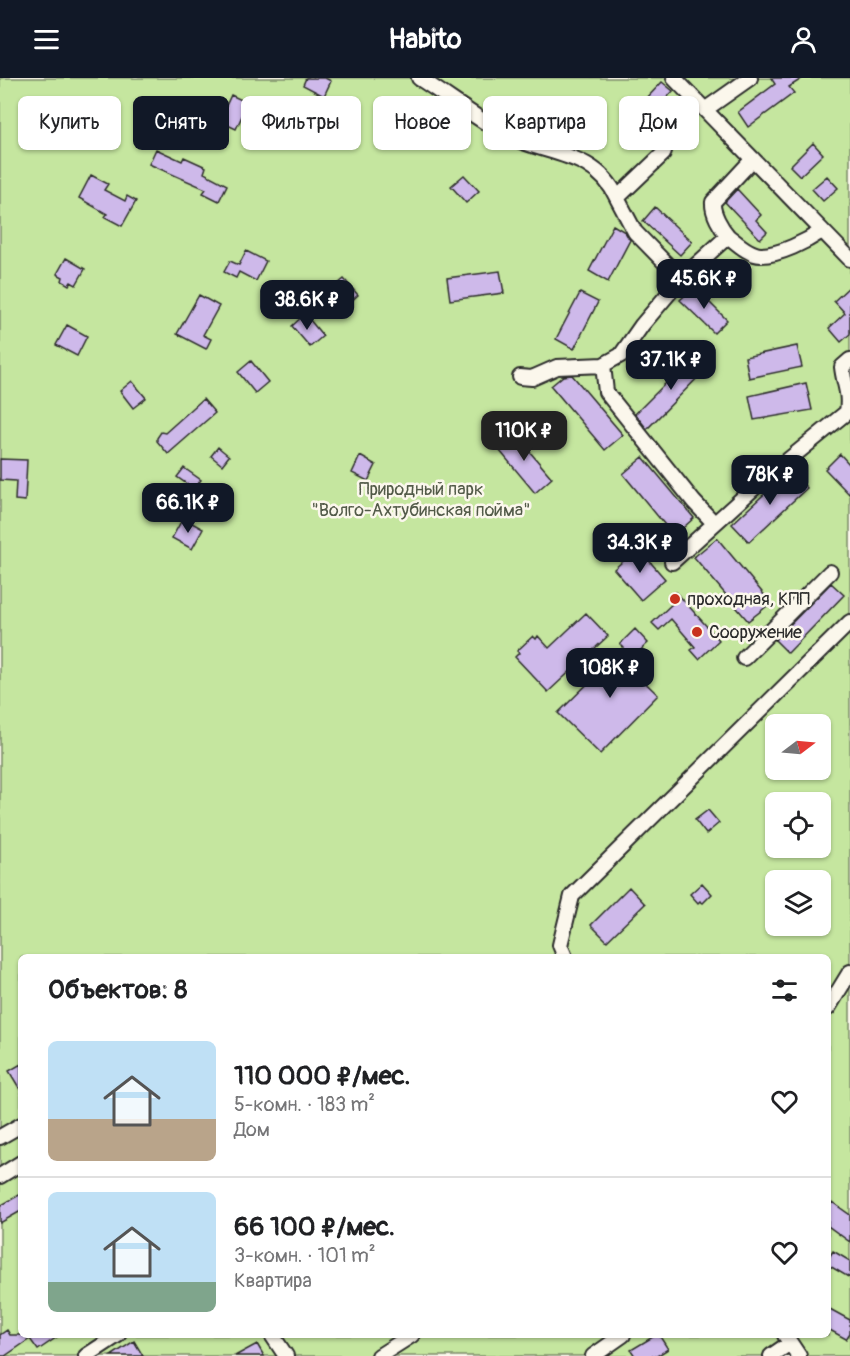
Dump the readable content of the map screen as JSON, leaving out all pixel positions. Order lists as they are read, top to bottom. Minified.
{"parks":["Природный парк \"Волго-Ахтубинская пойма\""],"places":["проходная, КПП","Сооружение"],"north":"right","page":{"header":"Habito","chip":["Купить","Снять","Фильтры","Новое","Квартира","Дом"],"price":["45.6K ₽","38.6K ₽","37.1K ₽","110K ₽","78K ₽","66.1K ₽","34.3K ₽","108K ₽"],"heading":"Объектов: 8","list":[{"name":"110 000 ₽/мес.","note":"5-комн. · 183 m² · Дом"},{"name":"66 100 ₽/мес.","note":"3-комн. · 101 m² · Квартира"}]}}
